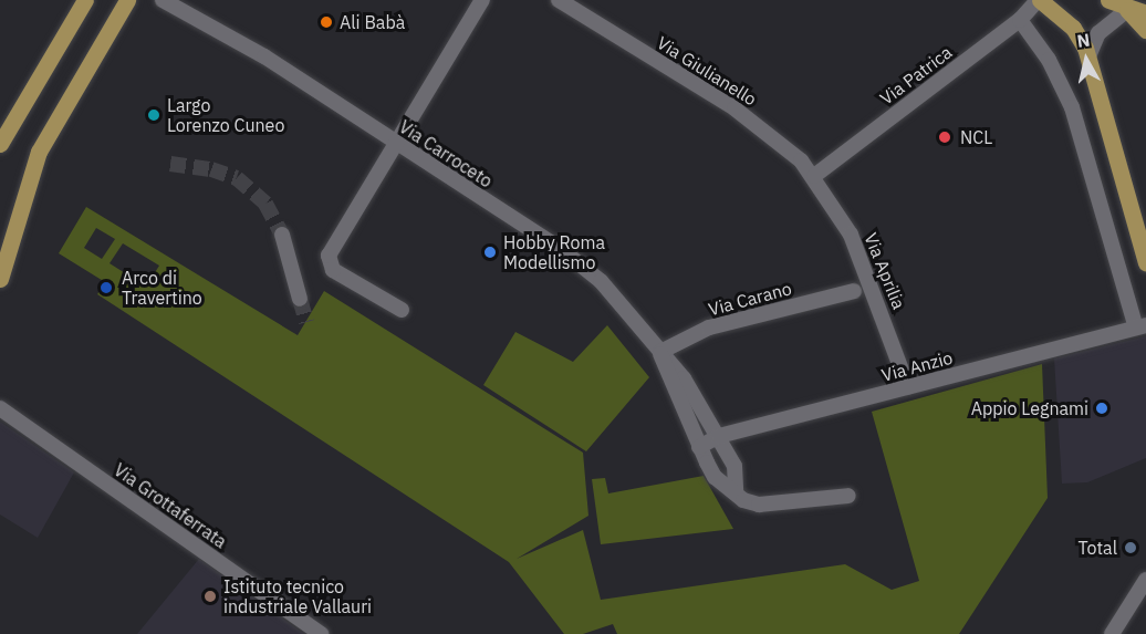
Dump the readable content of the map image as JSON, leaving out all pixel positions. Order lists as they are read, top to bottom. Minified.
{"streets":{"street":["Via Giulianello","Via Patrica","Via Carroceto","Via Aprilia","Via Carano","Via Anzio","Via Grottaferrata"]},"crossings":[["Via Giulianello","Via Patrica"],["Via Giulianello","Via Aprilia"],["Via Patrica","Via Aprilia"],["Via Carroceto","Via Carano"],["Via Carroceto","Via Anzio"],["Via Aprilia","Via Anzio"]],"places":["Ali Babà","Largo Lorenzo Cuneo","NCL","Hobby Roma Modellismo","Arco di Travertino","Appio Legnami","Total","Istituto tecnico industriale Vallauri"],"north":"top"}
